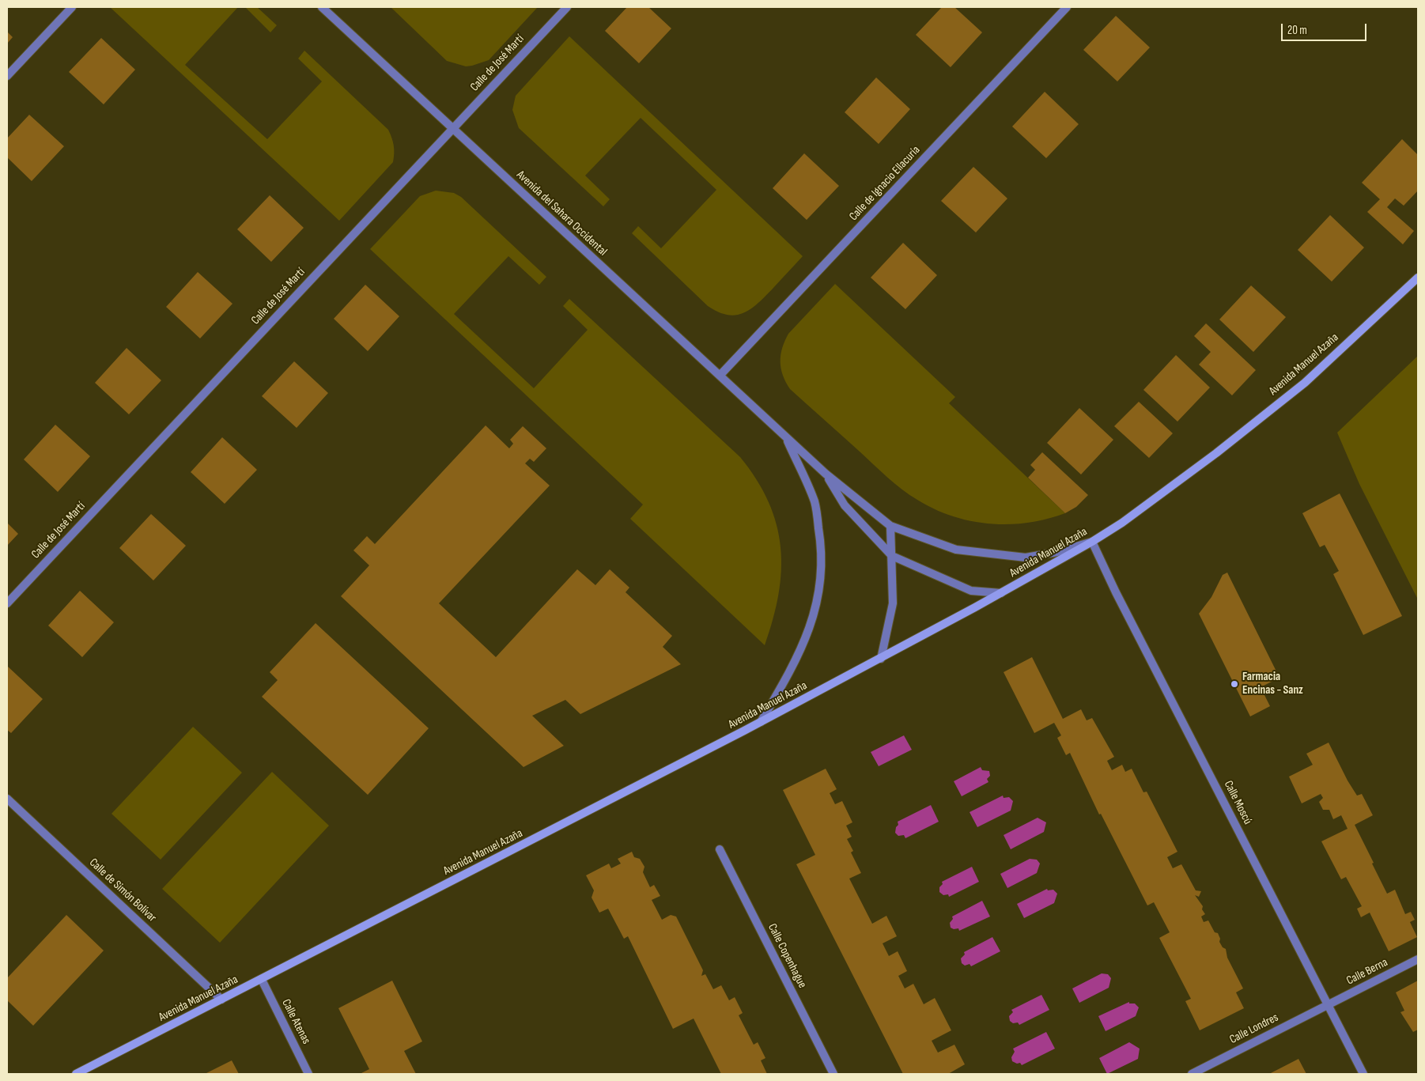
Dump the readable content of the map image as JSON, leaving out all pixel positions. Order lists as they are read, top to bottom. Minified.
{"streets":{"street":["Calle de José Martí","Calle de Ignacio Ellacuría","Avenida del Sahara Occidental","Avenida Manuel Azaña","Calle Moscú","Calle de Simón Bolívar","Calle Copenhague","Calle Berna","Calle Atenas","Calle Londres"]},"crossings":[["Calle de José Martí","Avenida del Sahara Occidental"],["Calle de Ignacio Ellacuría","Avenida del Sahara Occidental"],["Avenida del Sahara Occidental","Avenida Manuel Azaña"],["Avenida del Sahara Occidental","Calle Moscú"],["Avenida Manuel Azaña","Calle Moscú"],["Avenida Manuel Azaña","Calle de Simón Bolívar"],["Avenida Manuel Azaña","Calle Atenas"],["Calle Moscú","Calle Berna"],["Calle Moscú","Calle Londres"],["Calle Berna","Calle Londres"]],"places":["Farmacia Encinas - Sanz"],"scale_bar":"20 m"}
